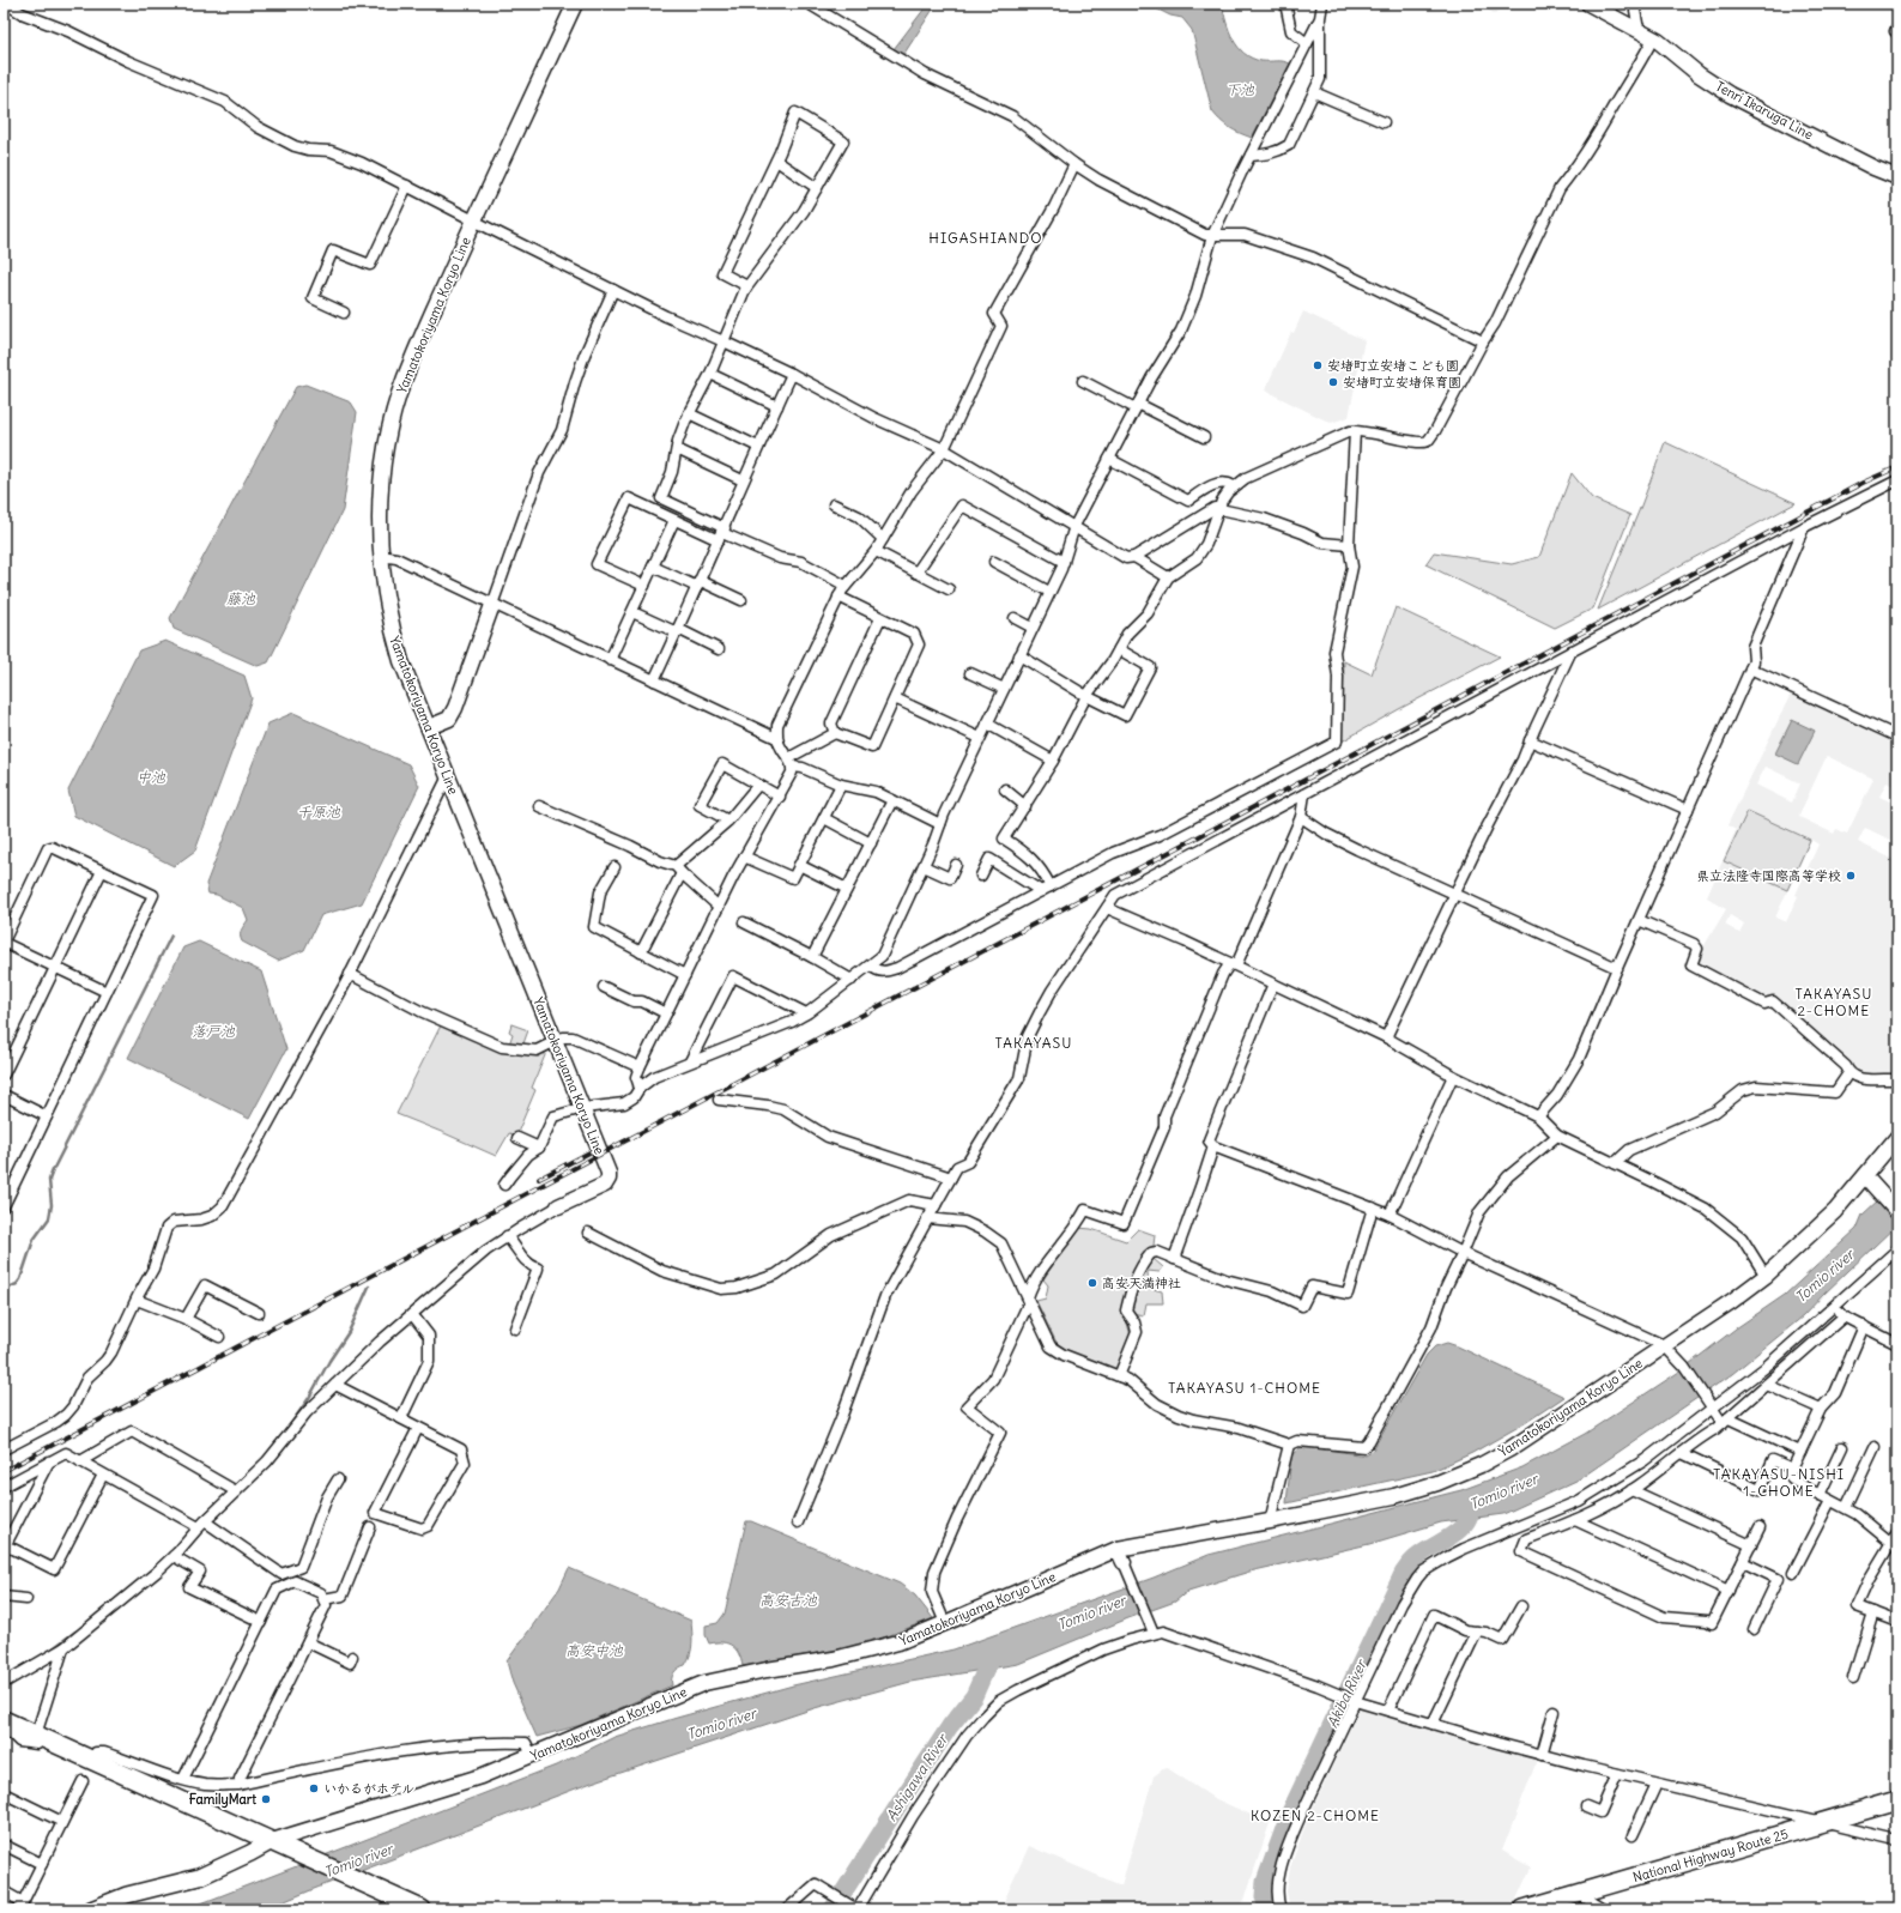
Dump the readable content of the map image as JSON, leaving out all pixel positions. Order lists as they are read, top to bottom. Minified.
{"streets":{"highway":["National Highway Route 25"],"main road":["Tenri Ikaruga Line","Yamatokoriyama Koryo Line"]},"districts":["HIGASHIANDO","TAKAYASU 2-CHOME","TAKAYASU","TAKAYASU 1-CHOME","TAKAYASU-NISHI 1-CHOME","KOZEN 2-CHOME"],"water":["下池","藤池","中池","千原池","落戸池","Tomio river","高安古池","高安中池","Akiba River","Ashigawa River"],"places":["安堵町立安堵こども園","安堵町立安堵保育園","県立法隆寺国際高等学校","高安天満神社","いかるがホテル","FamilyMart"]}
